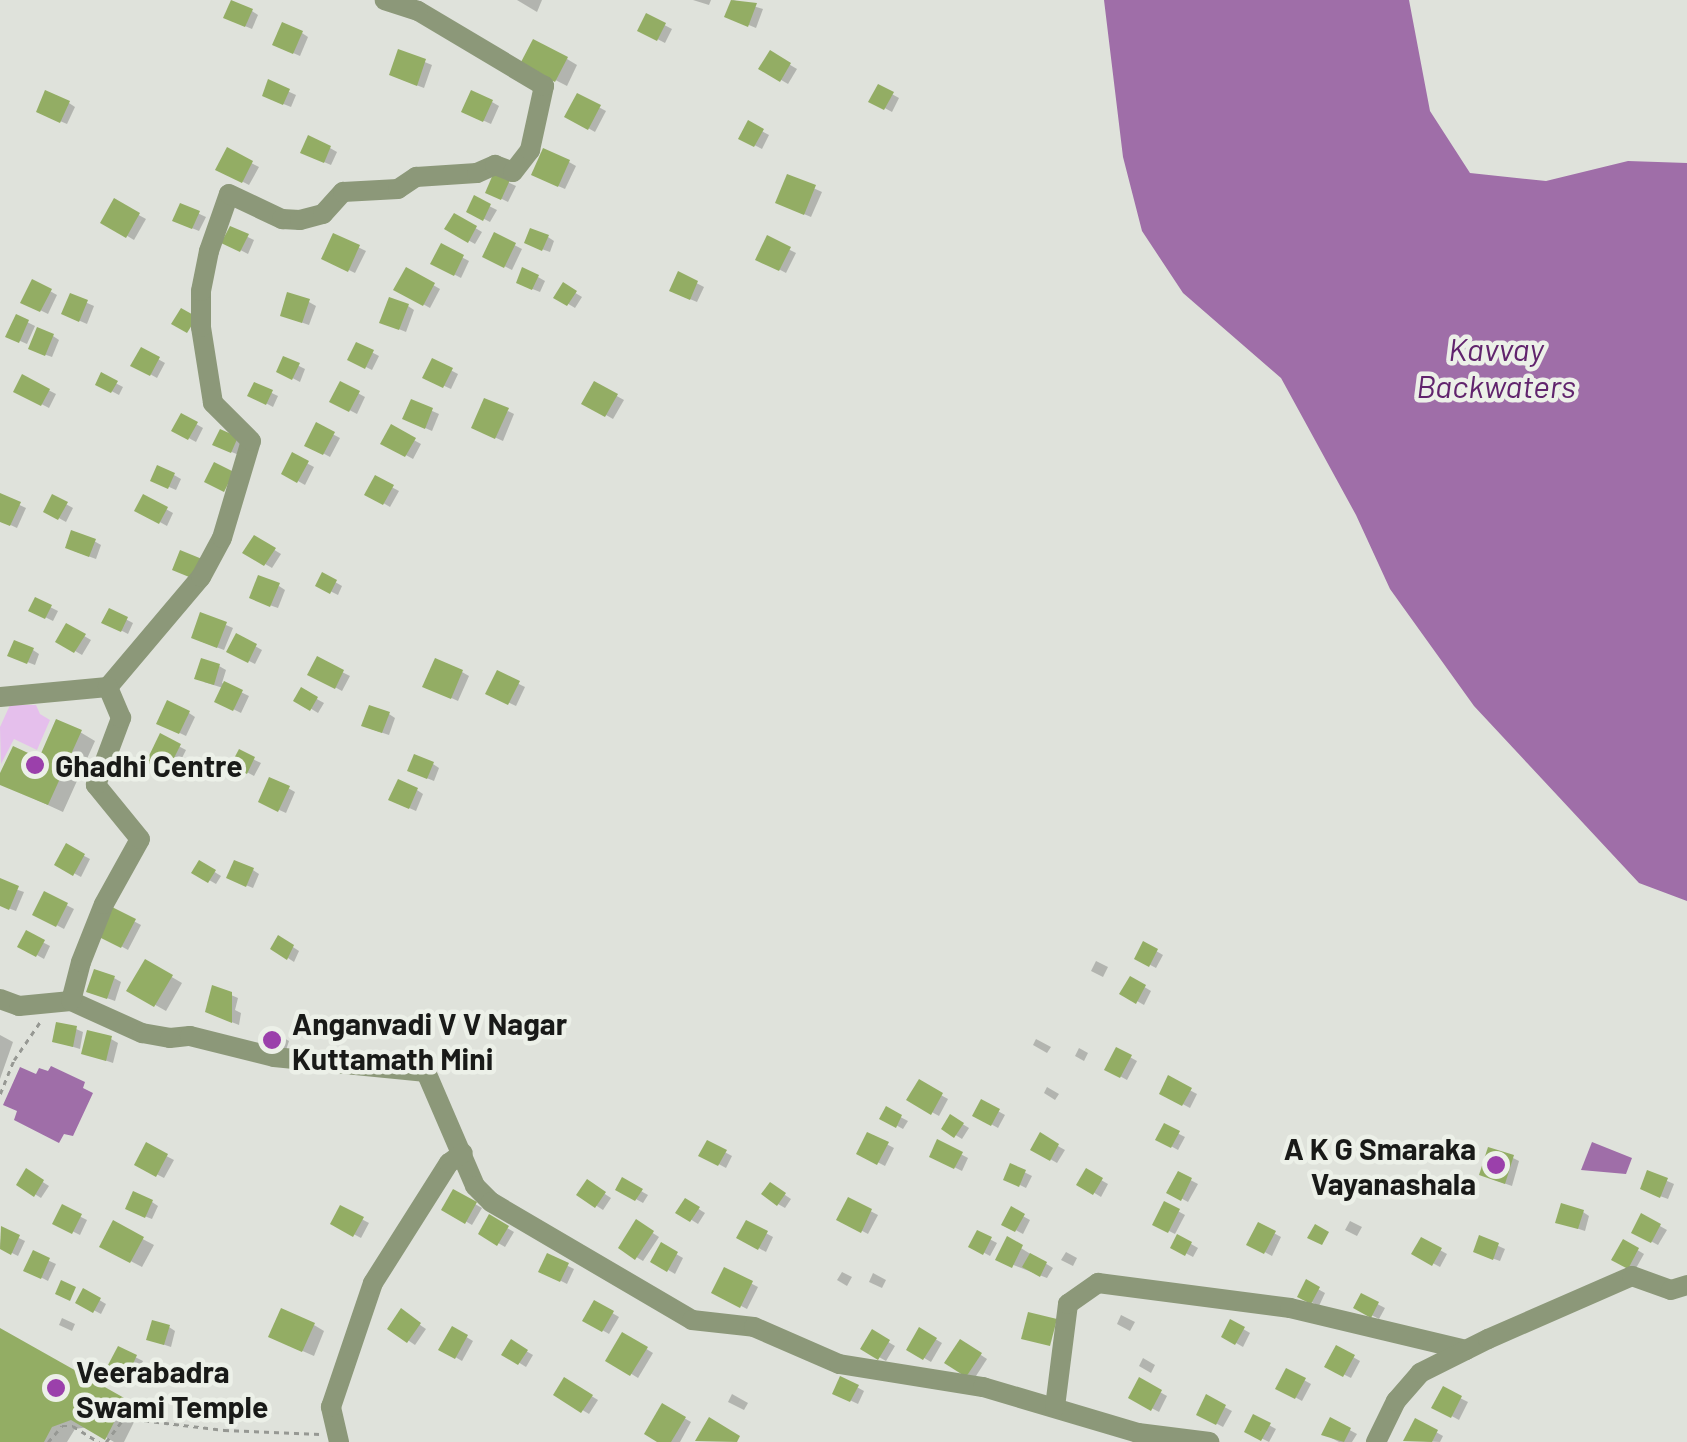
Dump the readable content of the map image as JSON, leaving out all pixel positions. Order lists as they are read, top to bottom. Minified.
{"water":["Kavvay Backwaters"],"places":["Ghadhi Centre","Anganvadi V V Nagar Kuttamath Mini","A K G Smaraka Vayanashala","Veerabadra Swami Temple"]}
